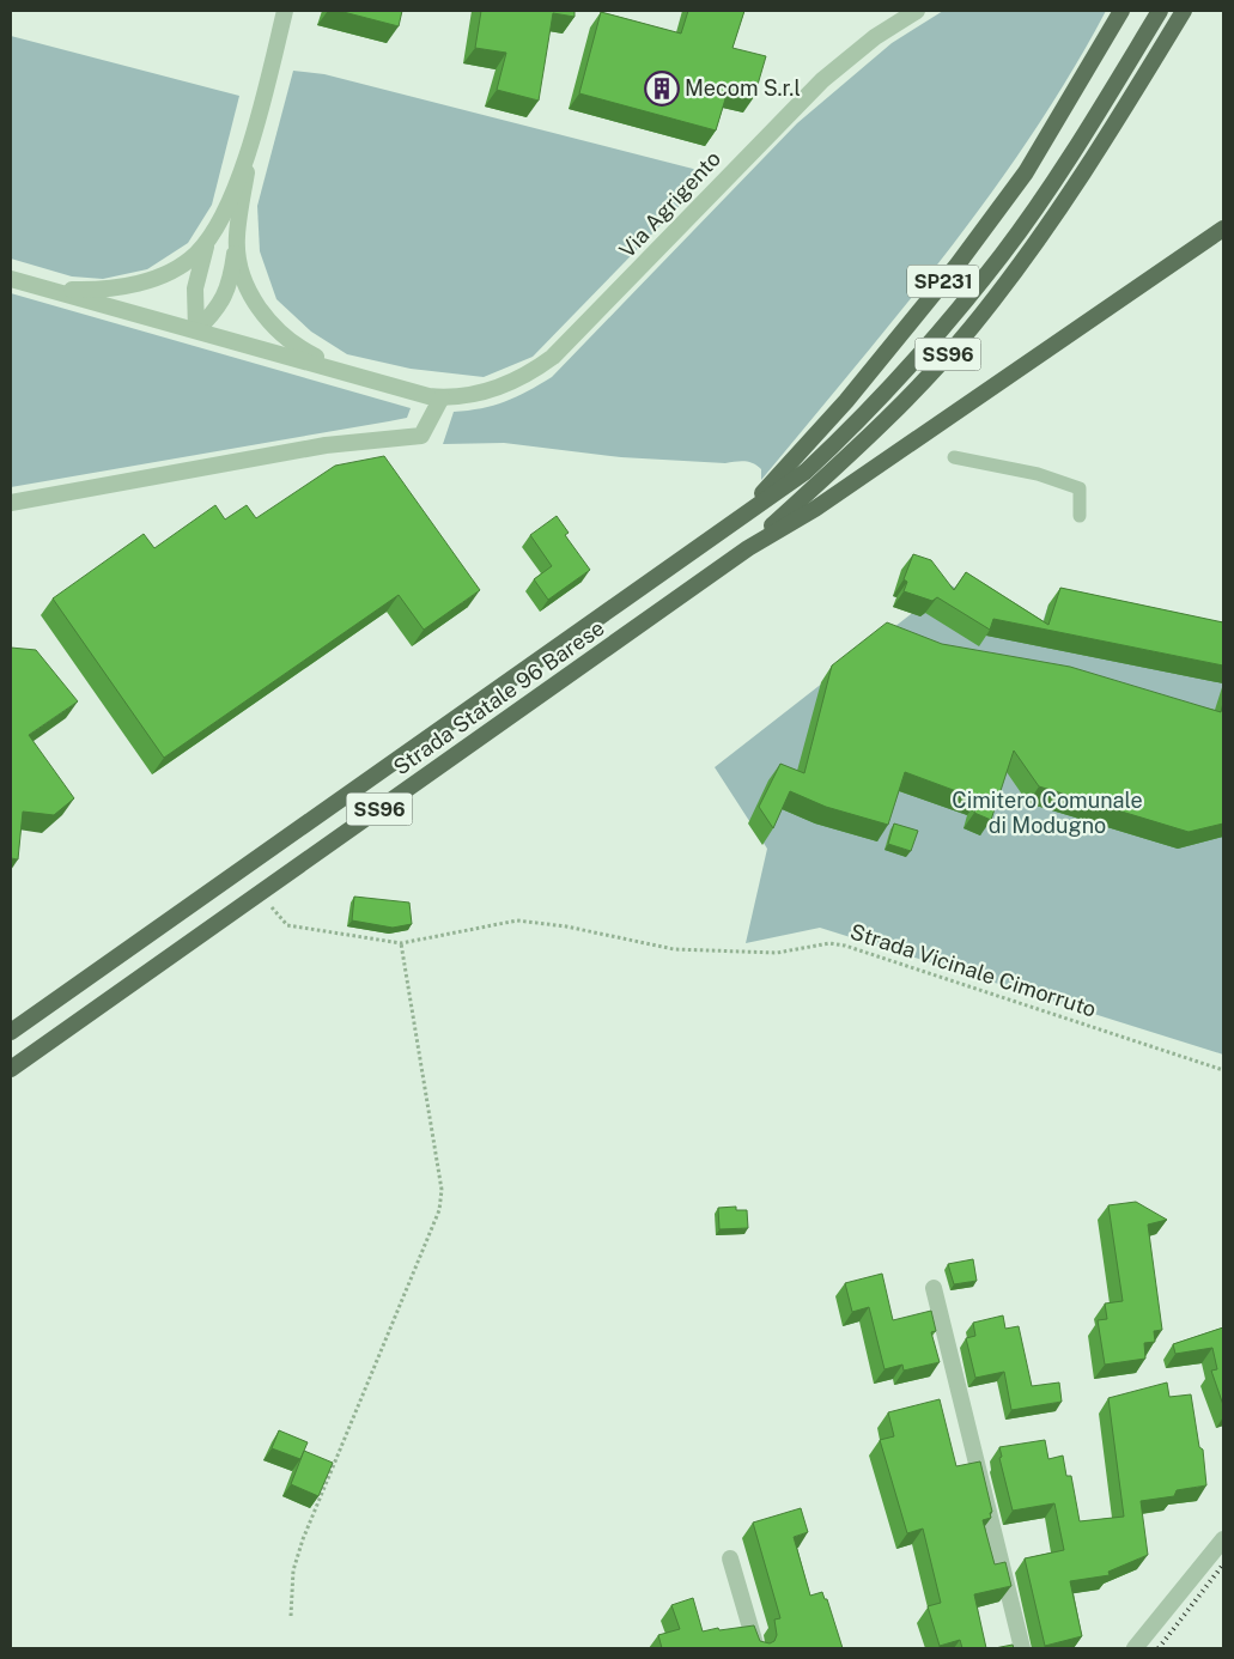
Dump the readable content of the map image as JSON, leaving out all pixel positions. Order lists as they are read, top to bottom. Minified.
{"streets":{"main road":["SP231","SS96","Strada Statale 96 Barese"],"street":["Via Agrigento"],"path":["Strada Vicinale Cimorruto"]},"crossings":[["SP231","SS96"],["SP231","Strada Statale 96 Barese"],["SS96","Strada Statale 96 Barese"],["Strada Statale 96 Barese","Strada Vicinale Cimorruto"]],"parks":["Cimitero Comunale di Modugno"],"places":{"building":["Mecom S.r.l"]}}
